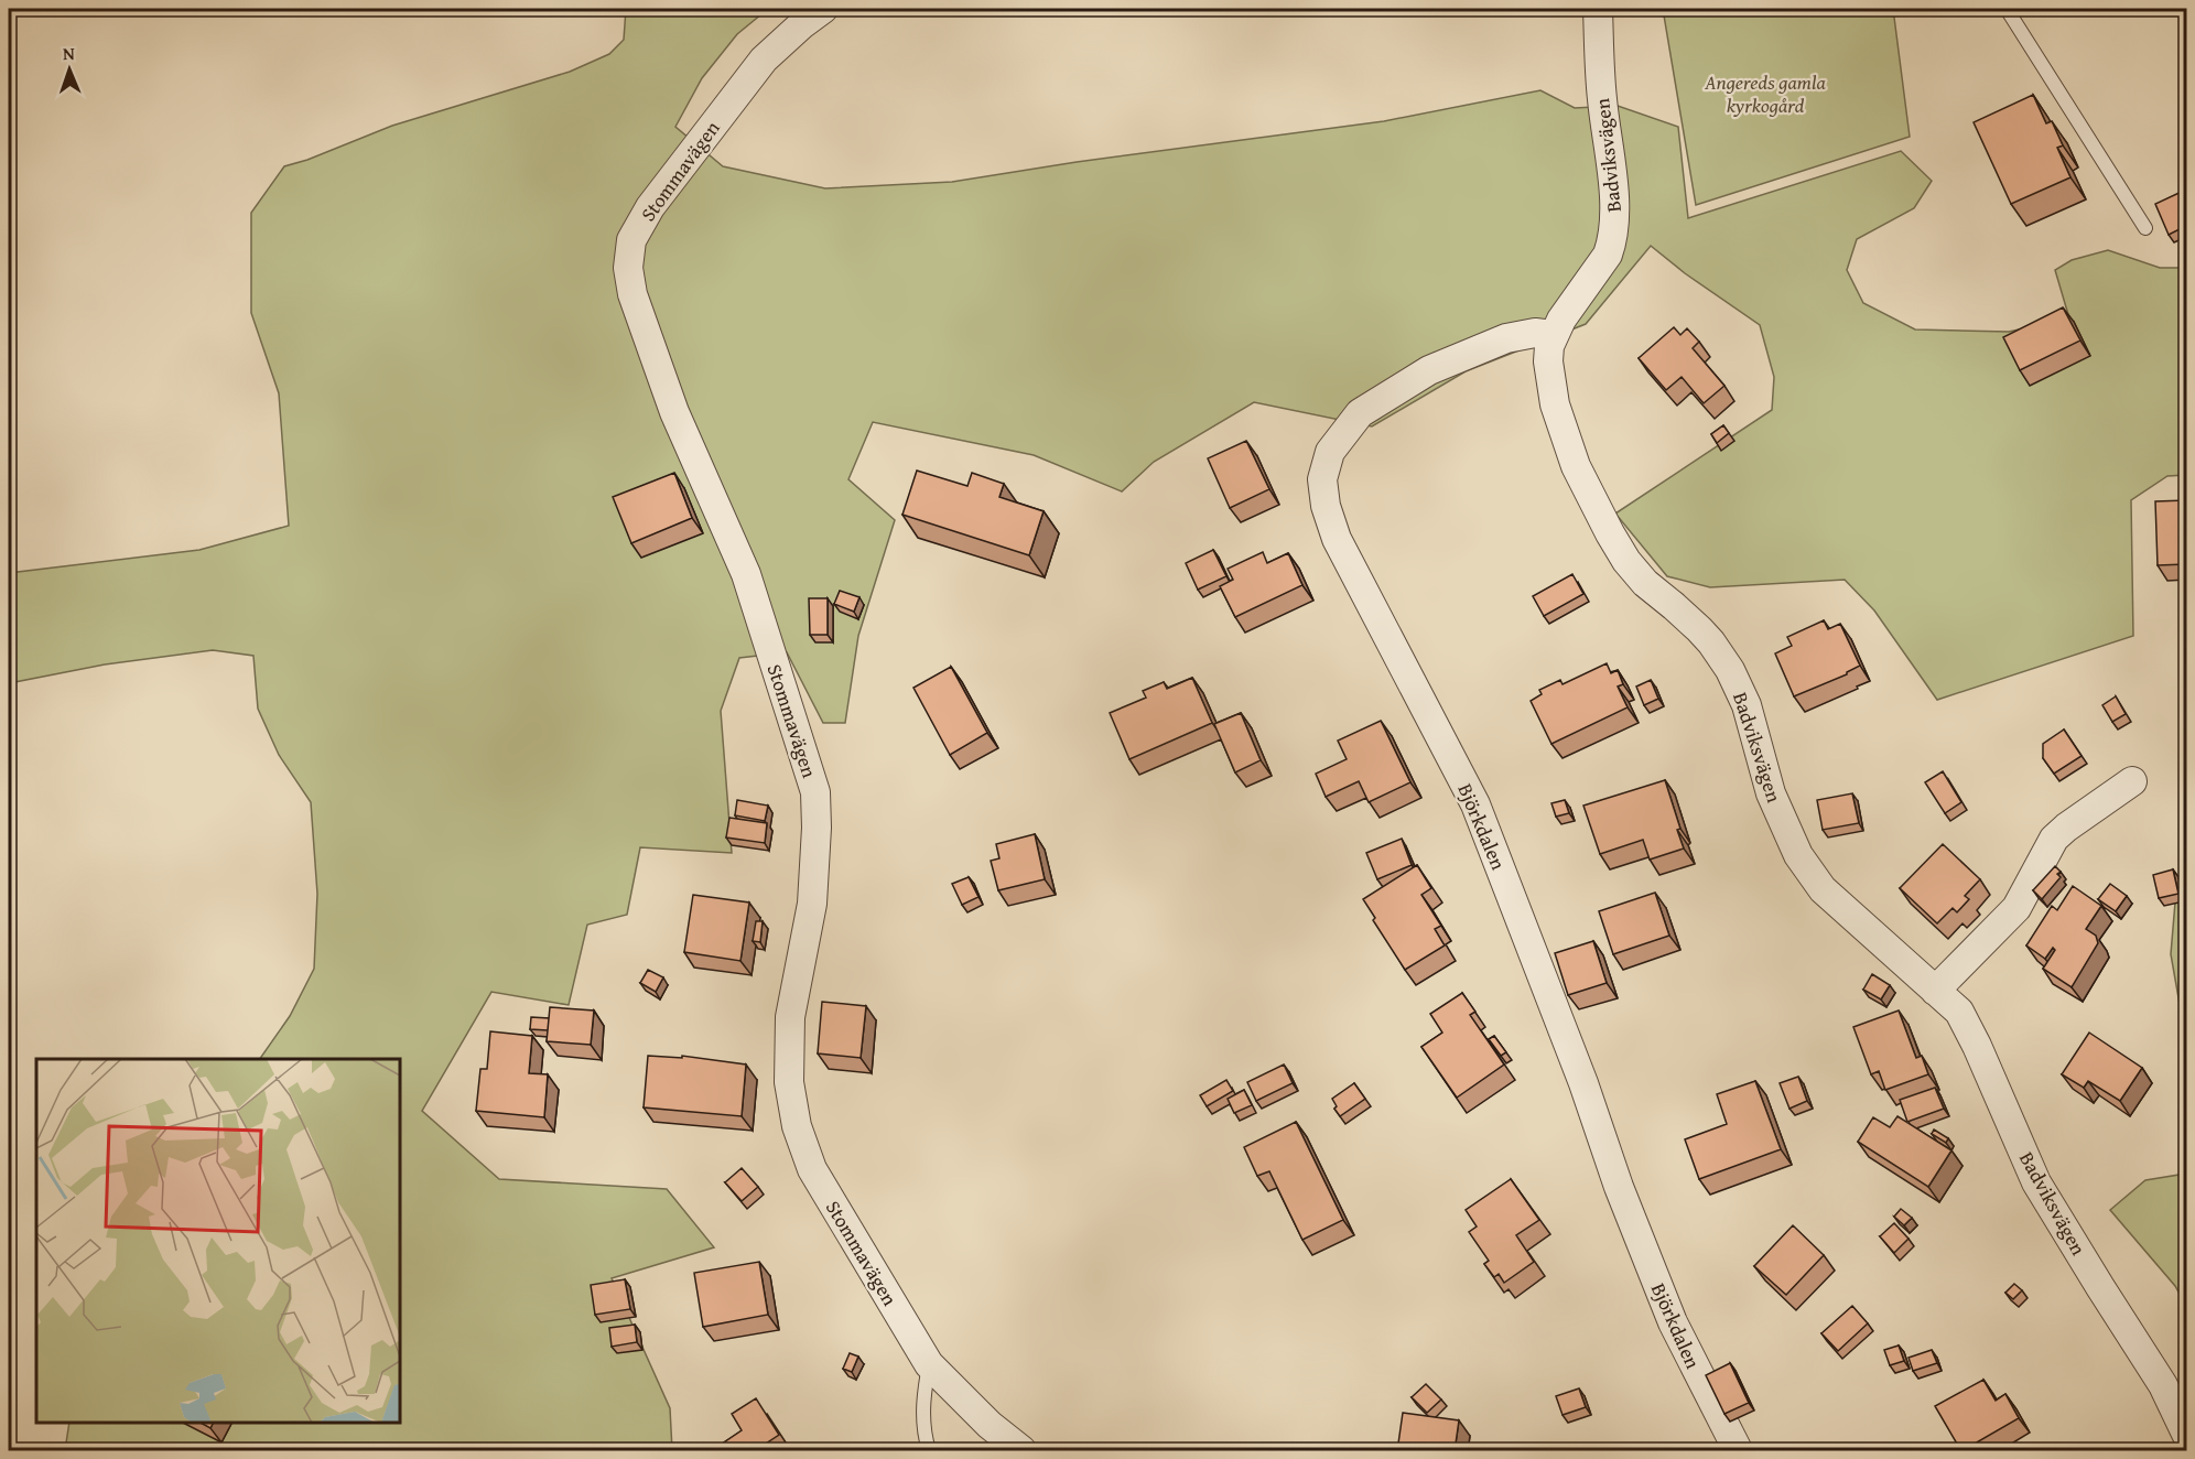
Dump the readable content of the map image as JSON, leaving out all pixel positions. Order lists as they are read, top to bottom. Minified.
{"streets":{"street":["Badviksvägen","Stommavägen","Björkdalen"]},"crossings":[["Badviksvägen","Björkdalen"]],"parks":["Angereds gamla kyrkogård"],"north":"top"}
